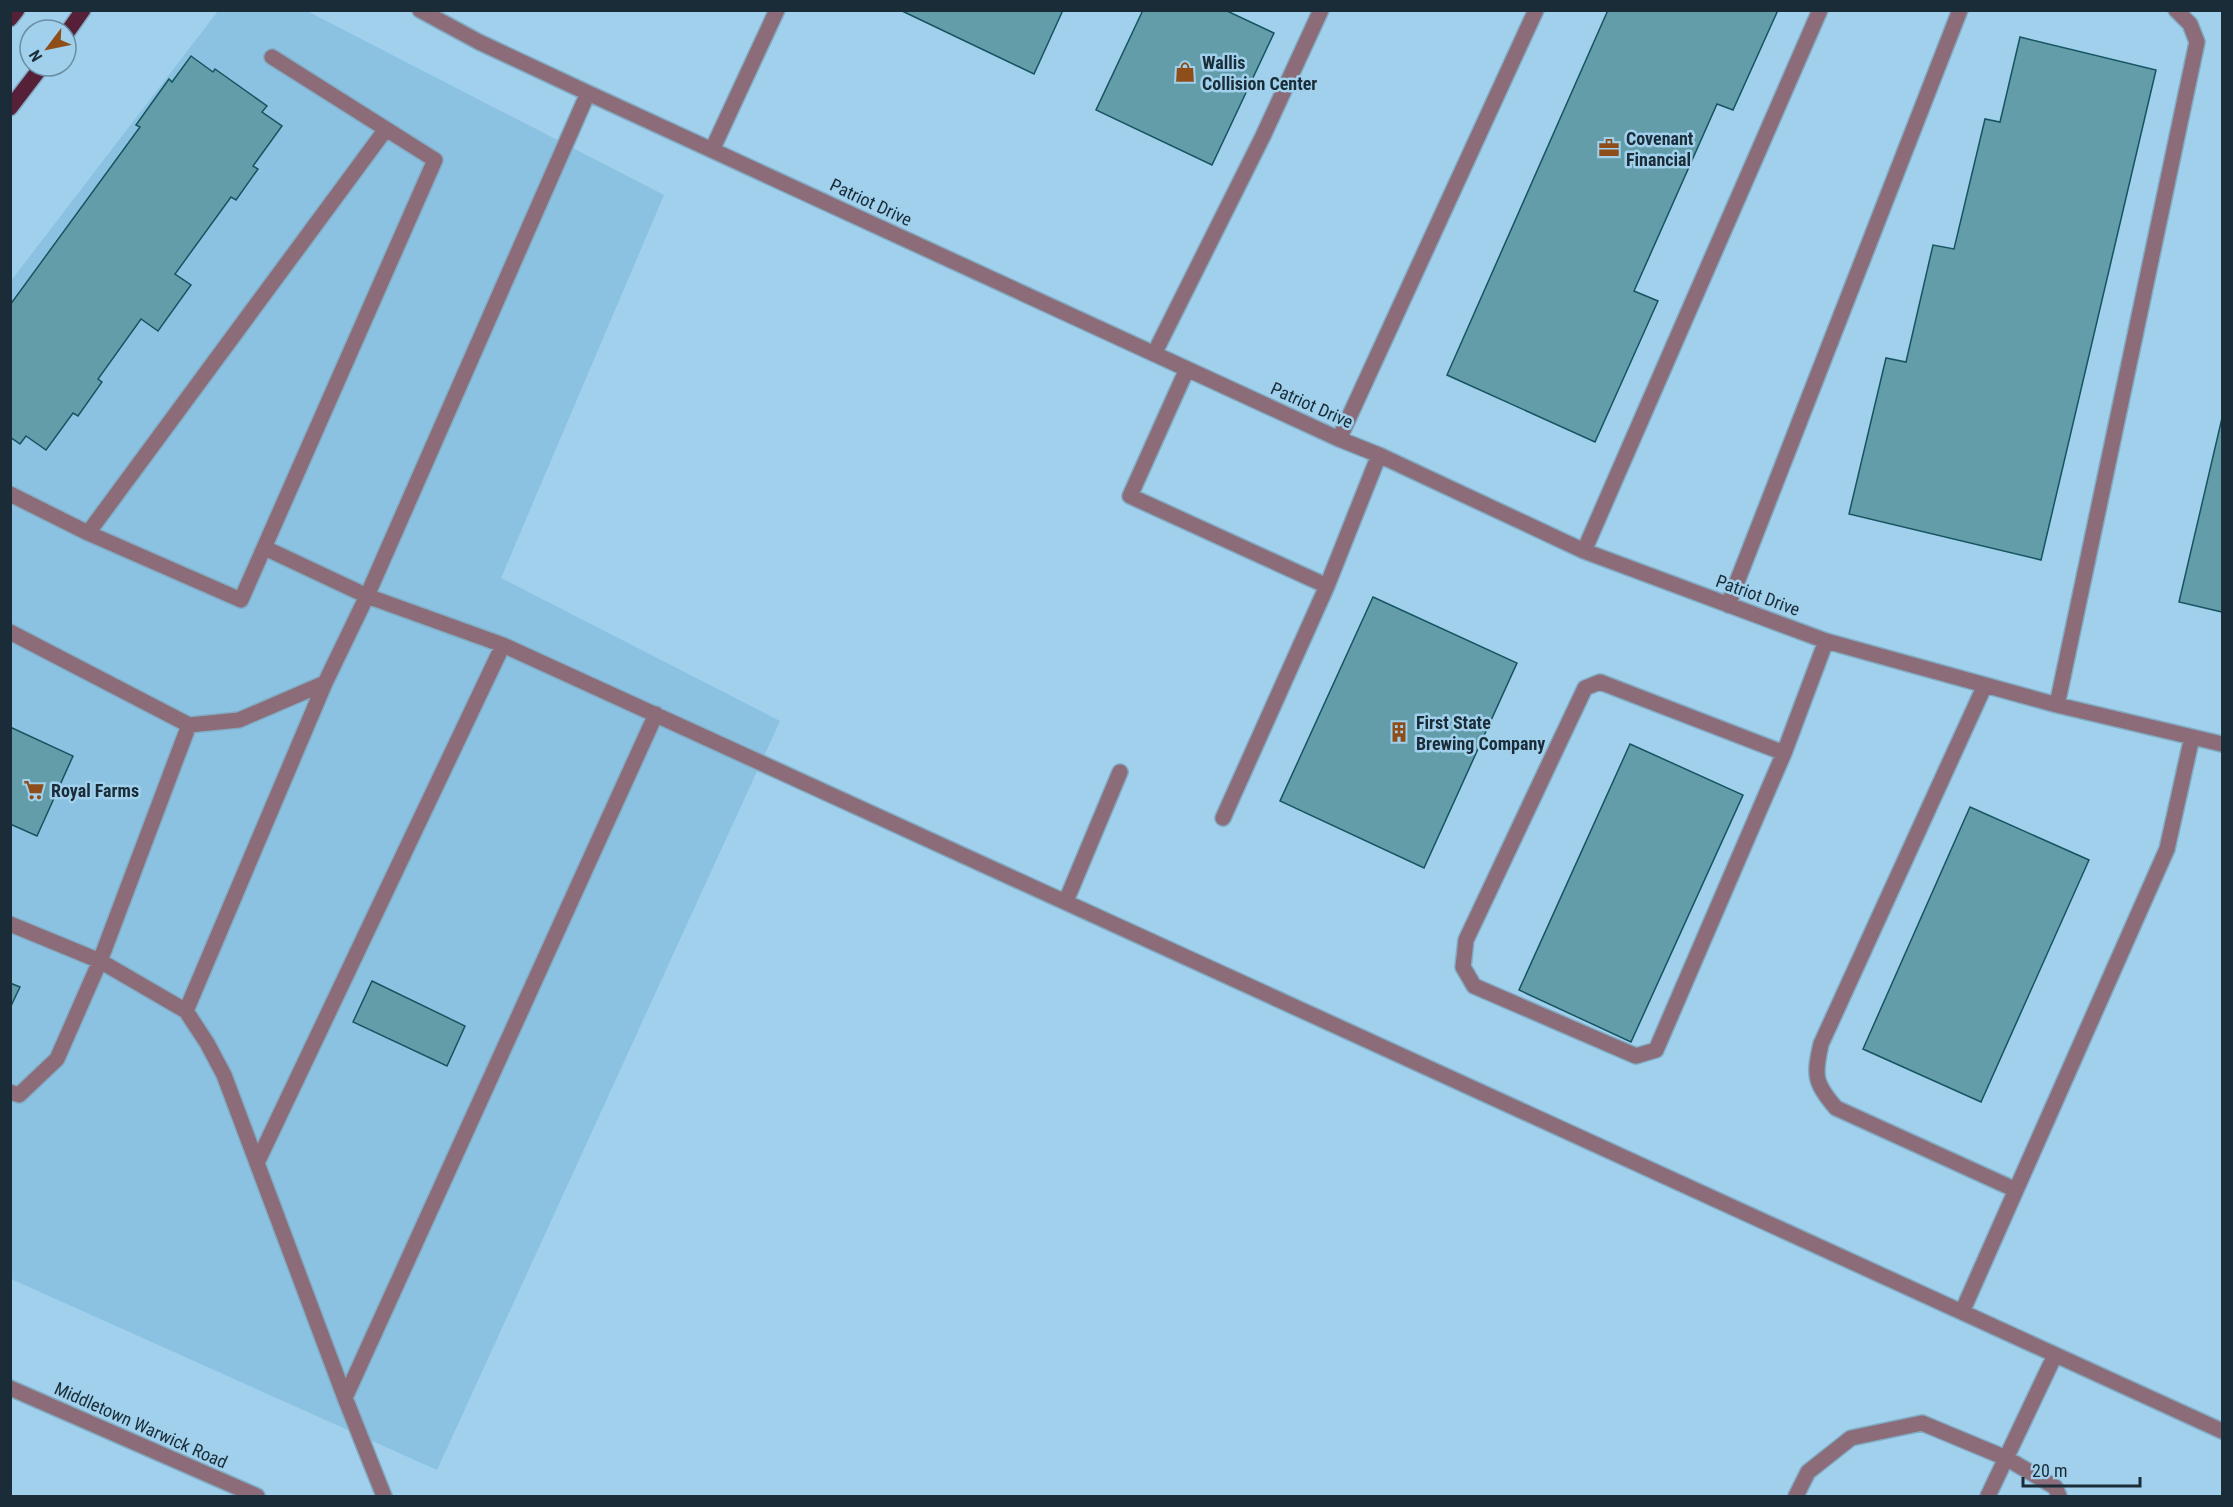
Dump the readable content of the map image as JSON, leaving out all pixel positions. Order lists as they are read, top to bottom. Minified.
{"streets":{"street":["Patriot Drive","Middletown Warwick Road"]},"places":{"shop":["Wallis Collision Center"],"office":["Covenant Financial"],"building":["First State Brewing Company"],"supermarket":["Royal Farms"]},"scale_bar":"20 m","north":"bottom left"}
